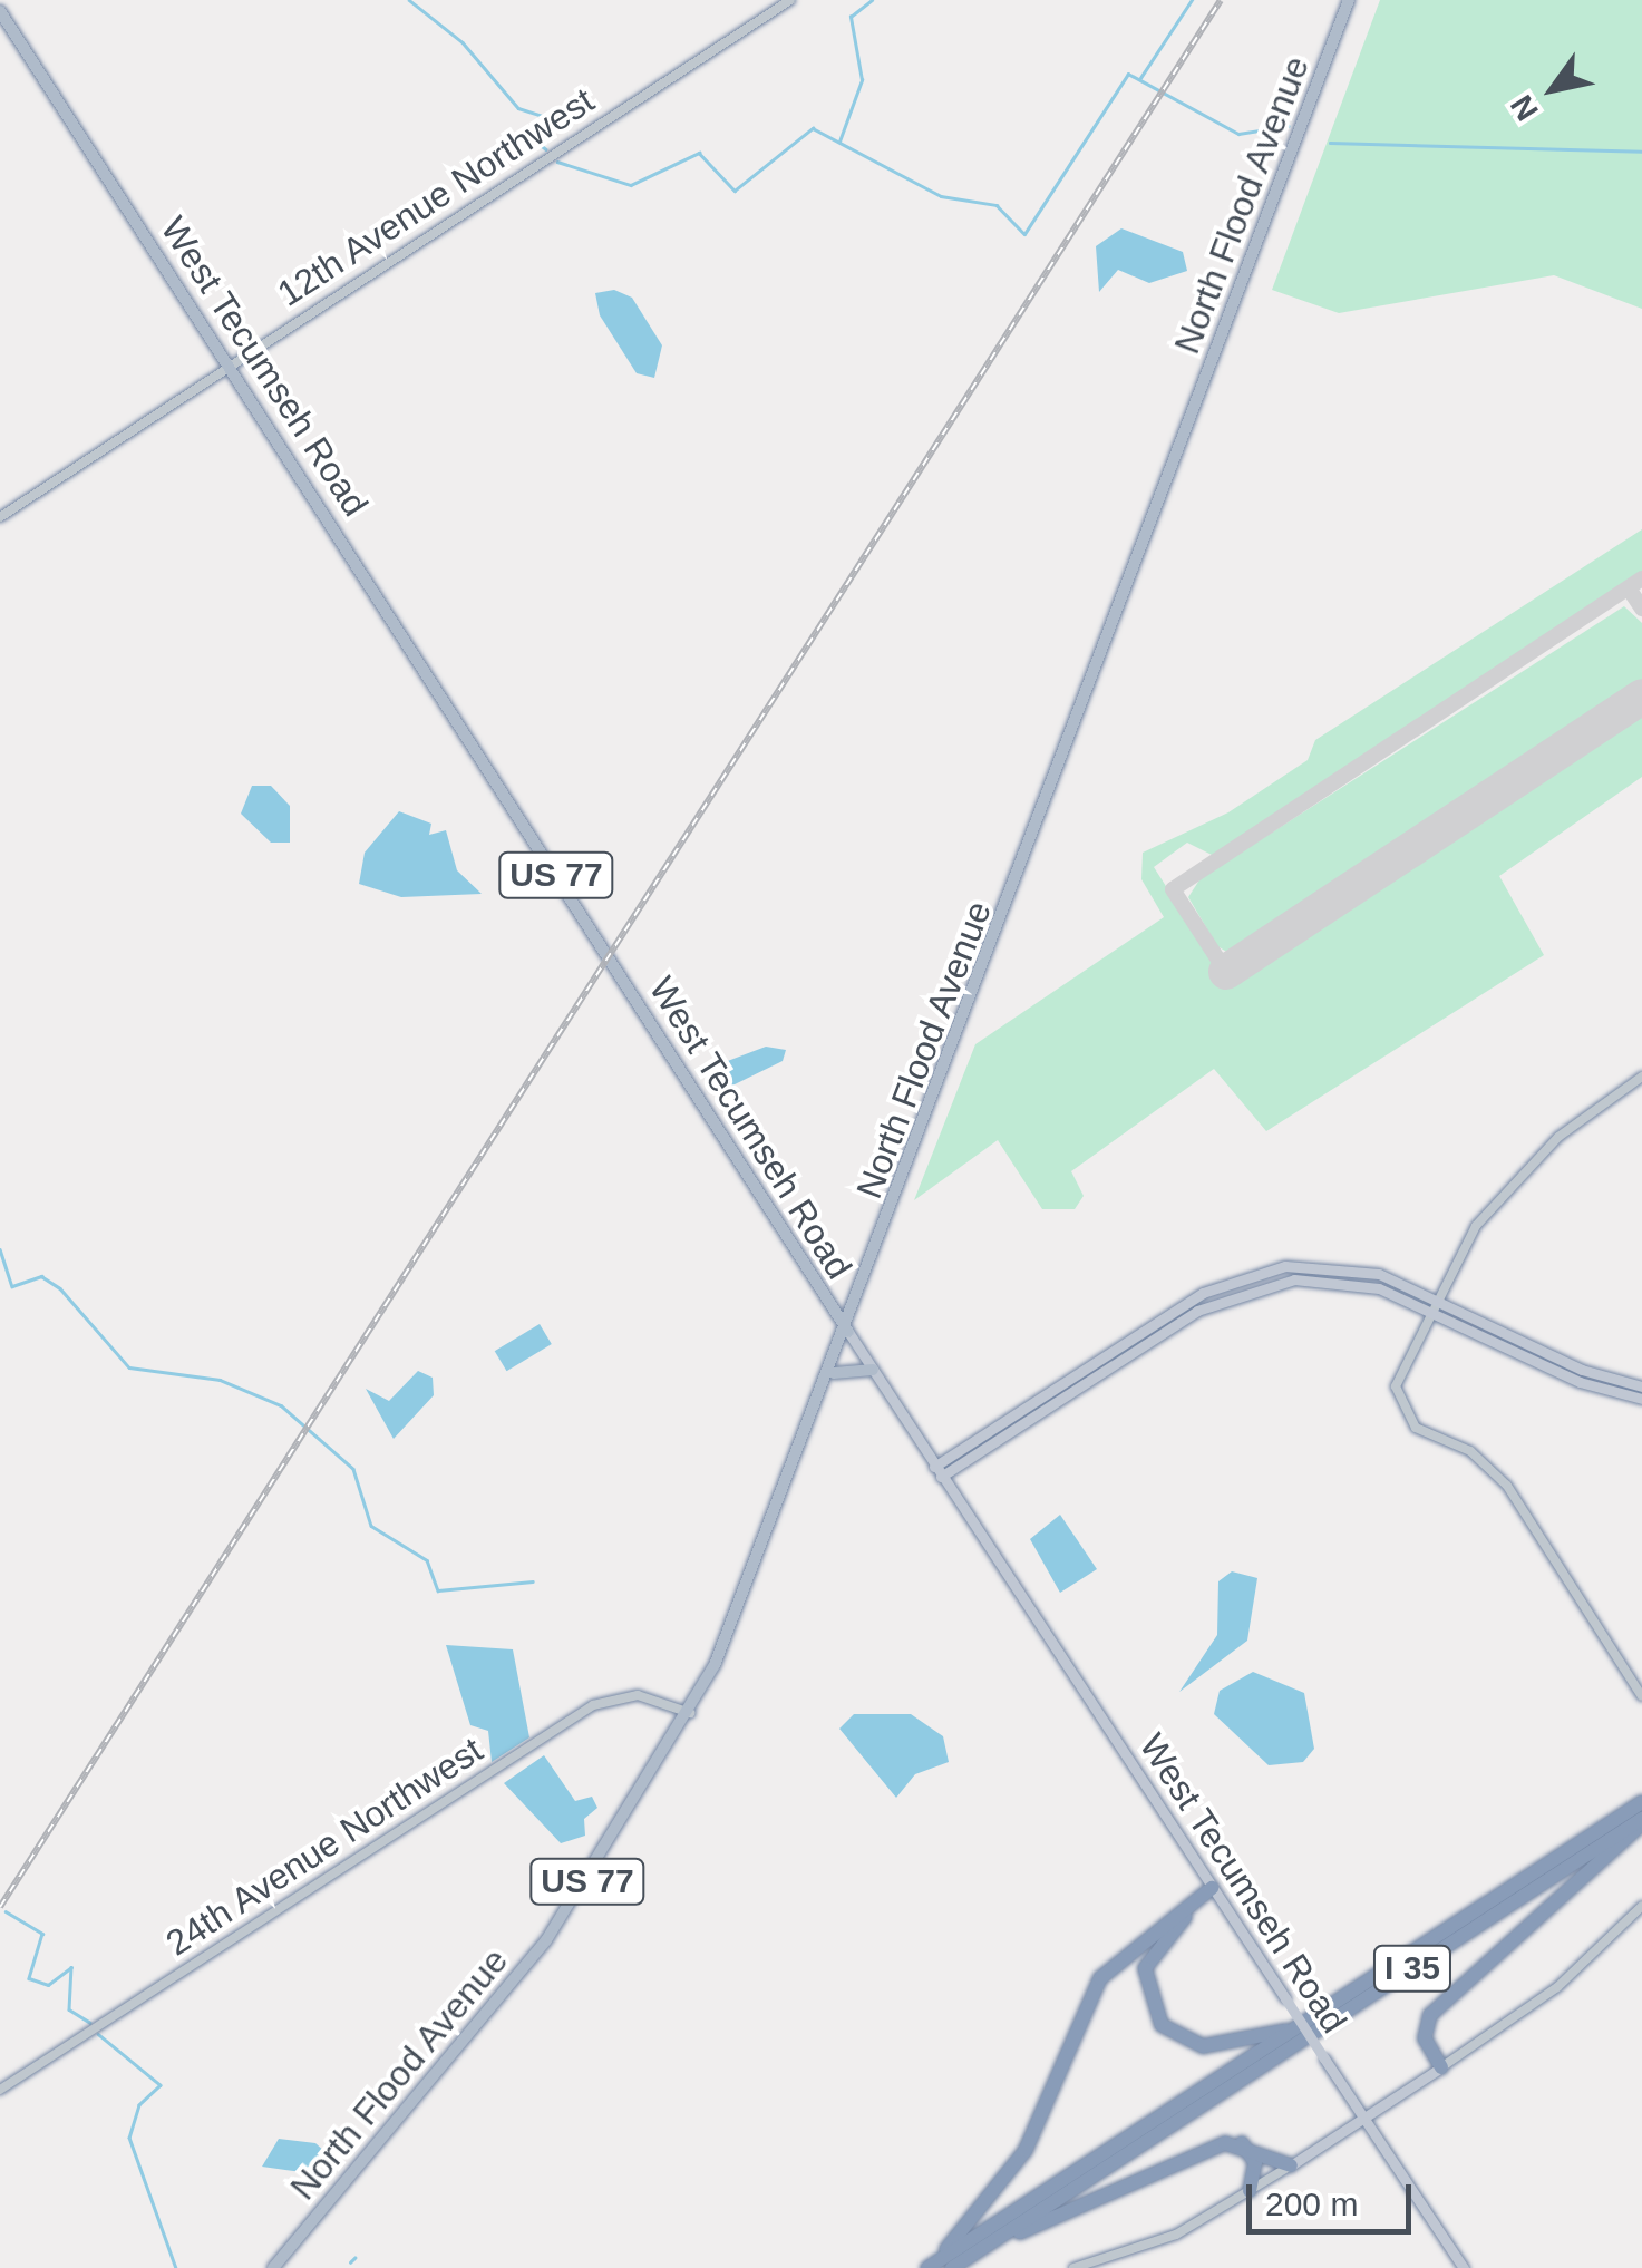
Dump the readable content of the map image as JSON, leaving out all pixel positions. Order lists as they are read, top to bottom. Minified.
{"streets":{"highway":["I 35"],"main road":["North Flood Avenue","West Tecumseh Road","US 77"],"street":["12th Avenue Northwest","24th Avenue Northwest"]},"crossings":[["12th Avenue Northwest","West Tecumseh Road"],["North Flood Avenue","West Tecumseh Road"],["North Flood Avenue","24th Avenue Northwest"]],"scale_bar":"200 m","north":"bottom left"}
